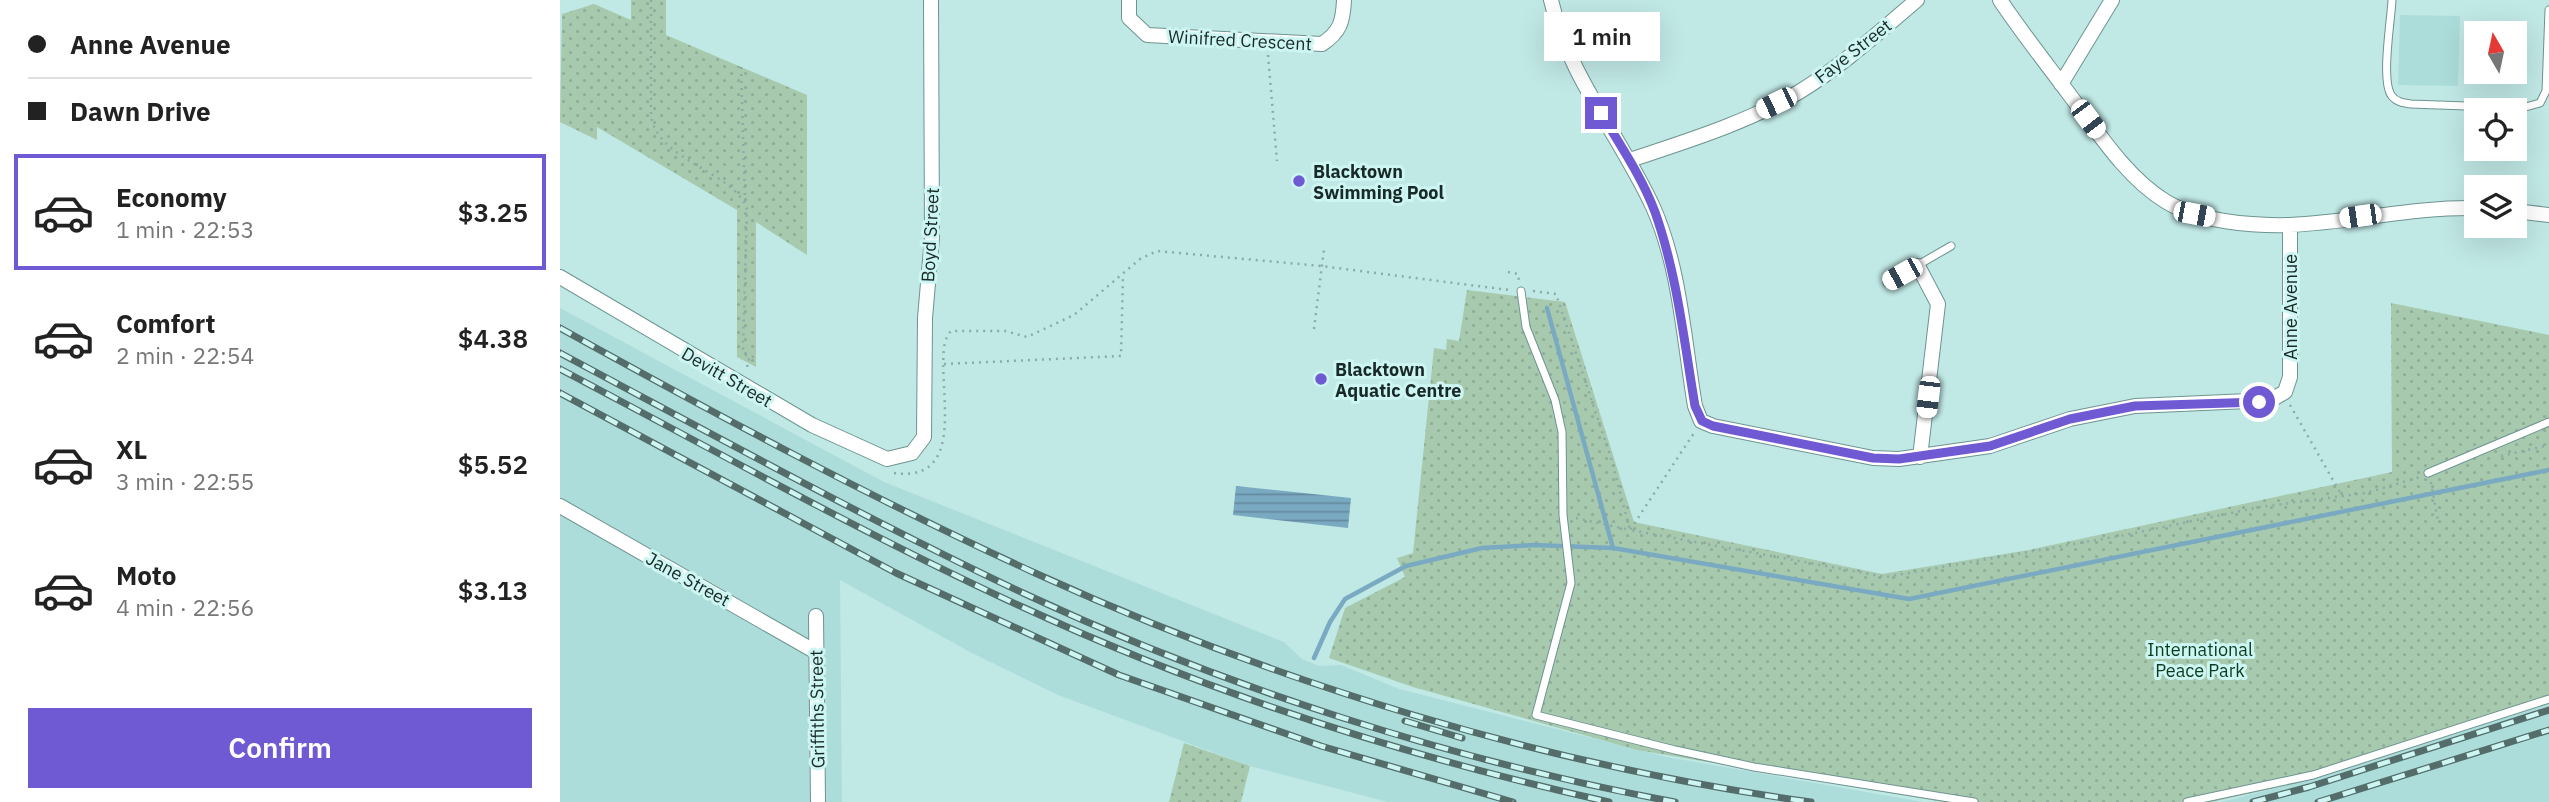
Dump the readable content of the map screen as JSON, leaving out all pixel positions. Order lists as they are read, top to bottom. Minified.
{"streets":{"street":["Winifred Crescent","Faye Street","Boyd Street","Anne Avenue","Devitt Street","Jane Street","Griffiths Street"]},"crossings":[["Boyd Street","Devitt Street"],["Jane Street","Griffiths Street"]],"parks":["International Peace Park"],"places":["Blacktown Swimming Pool","Blacktown Aquatic Centre"],"north":"top","page":{"banner":["Anne Avenue","Dawn Drive"],"bubble":"1 min","list":[{"name":"Economy","note":"1 min · 22:53","value":"$3.25"},{"name":"Comfort","note":"2 min · 22:54","value":"$4.38"},{"name":"XL","note":"3 min · 22:55","value":"$5.52"},{"name":"Moto","note":"4 min · 22:56","value":"$3.13"}],"buttons":"Confirm"}}
